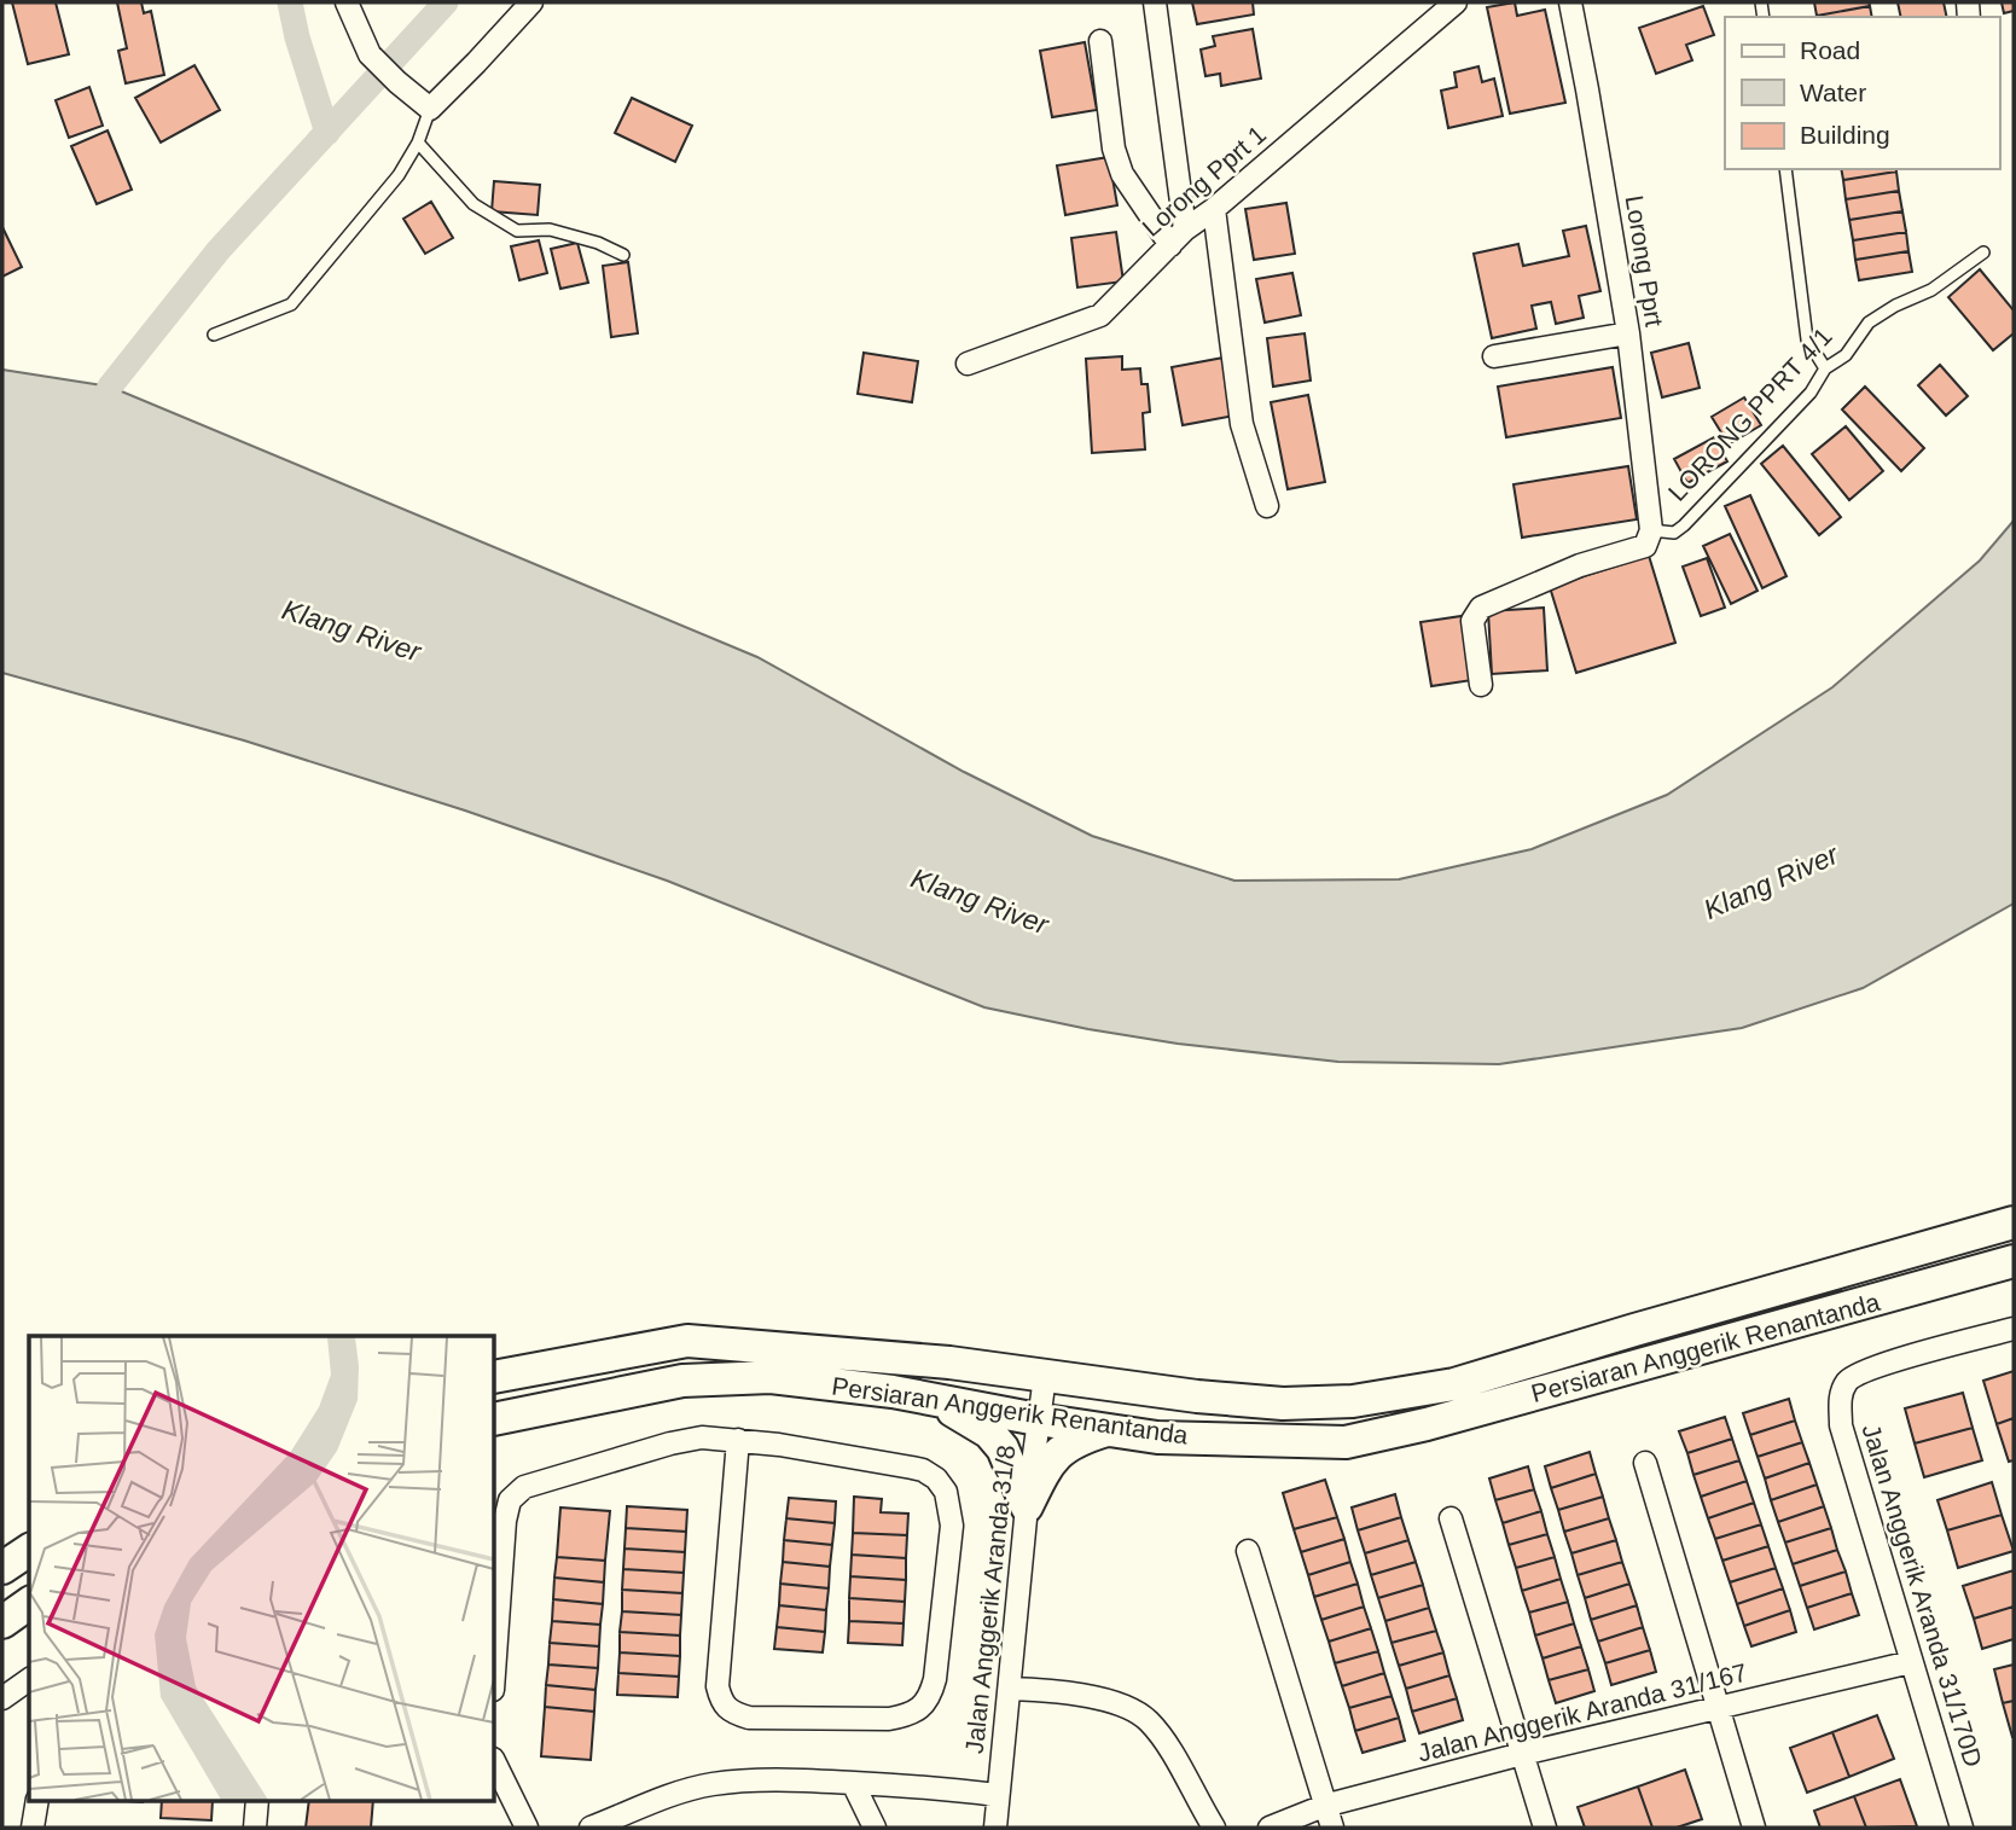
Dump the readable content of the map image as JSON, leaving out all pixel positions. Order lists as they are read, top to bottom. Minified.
{"streets":{"main road":["Persiaran Anggerik Renantanda"],"street":["Lorong Pprt 1","Lorong Pprt","LORONG PPRT 4/1","Jalan Anggerik Aranda 31/170D","Jalan Anggerik Aranda 31/8","Jalan Anggerik Aranda 31/167"]},"crossings":[["Lorong Pprt","LORONG PPRT 4/1"],["Persiaran Anggerik Renantanda","Jalan Anggerik Aranda 31/8"],["Jalan Anggerik Aranda 31/170D","Jalan Anggerik Aranda 31/167"]],"water":["Klang River"],"legend":["Road","Water","Building"]}
